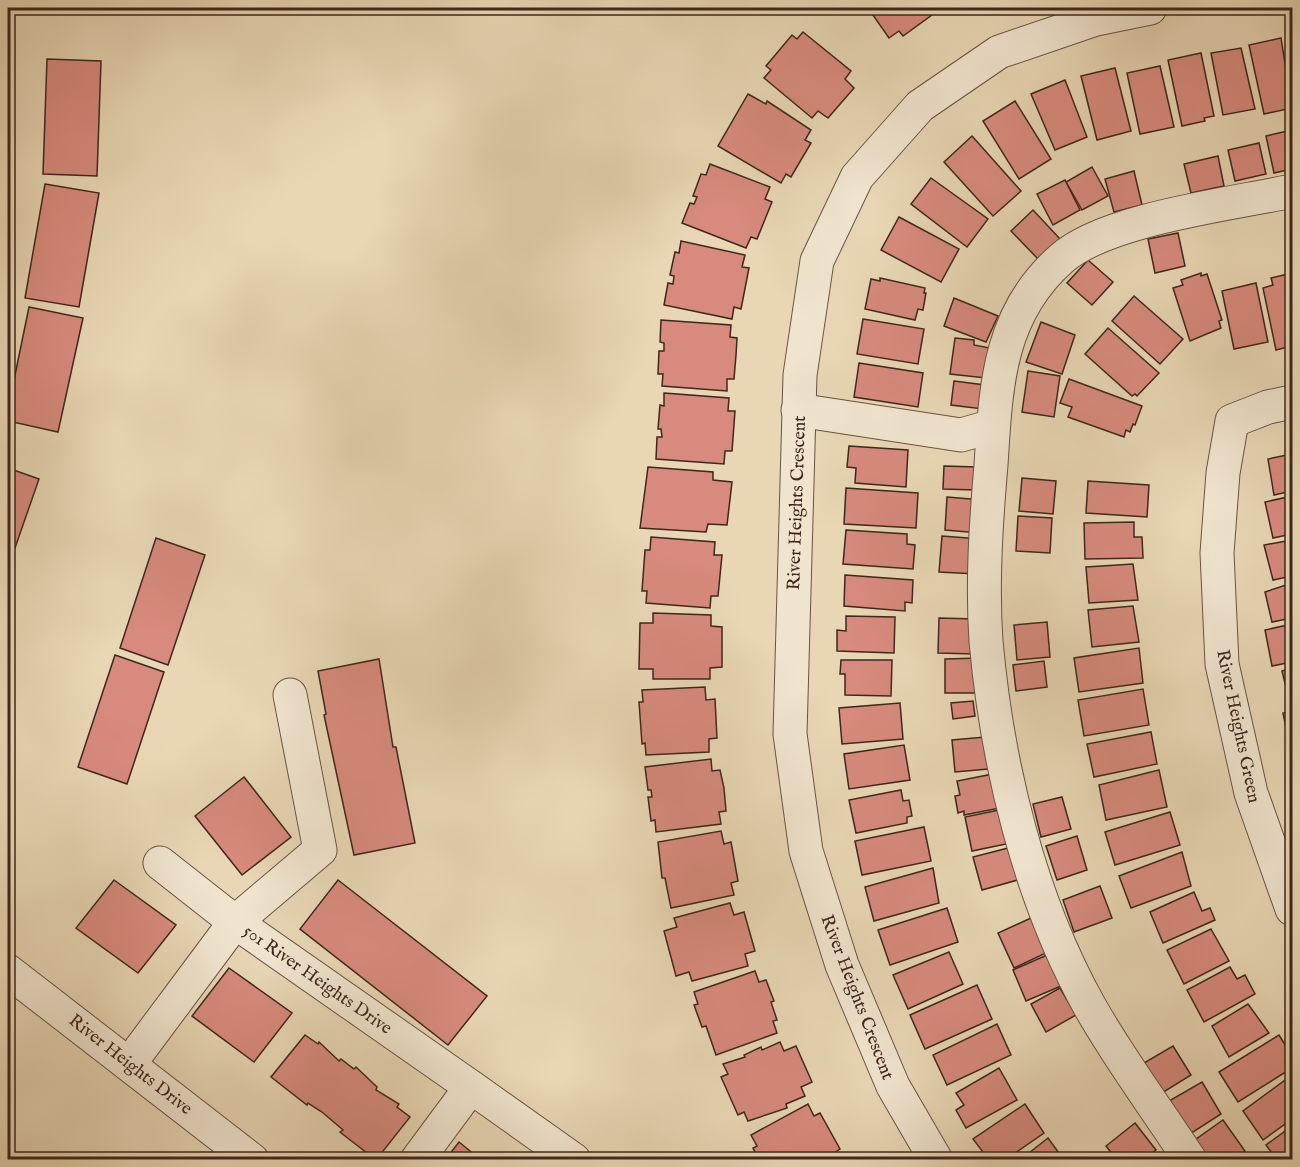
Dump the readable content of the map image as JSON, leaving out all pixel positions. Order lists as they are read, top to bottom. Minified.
{"streets":{"street":["River Heights Crescent","River Heights Green","501 River Heights Drive","River Heights Drive"]},"crossings":[["501 River Heights Drive","River Heights Drive"]]}
